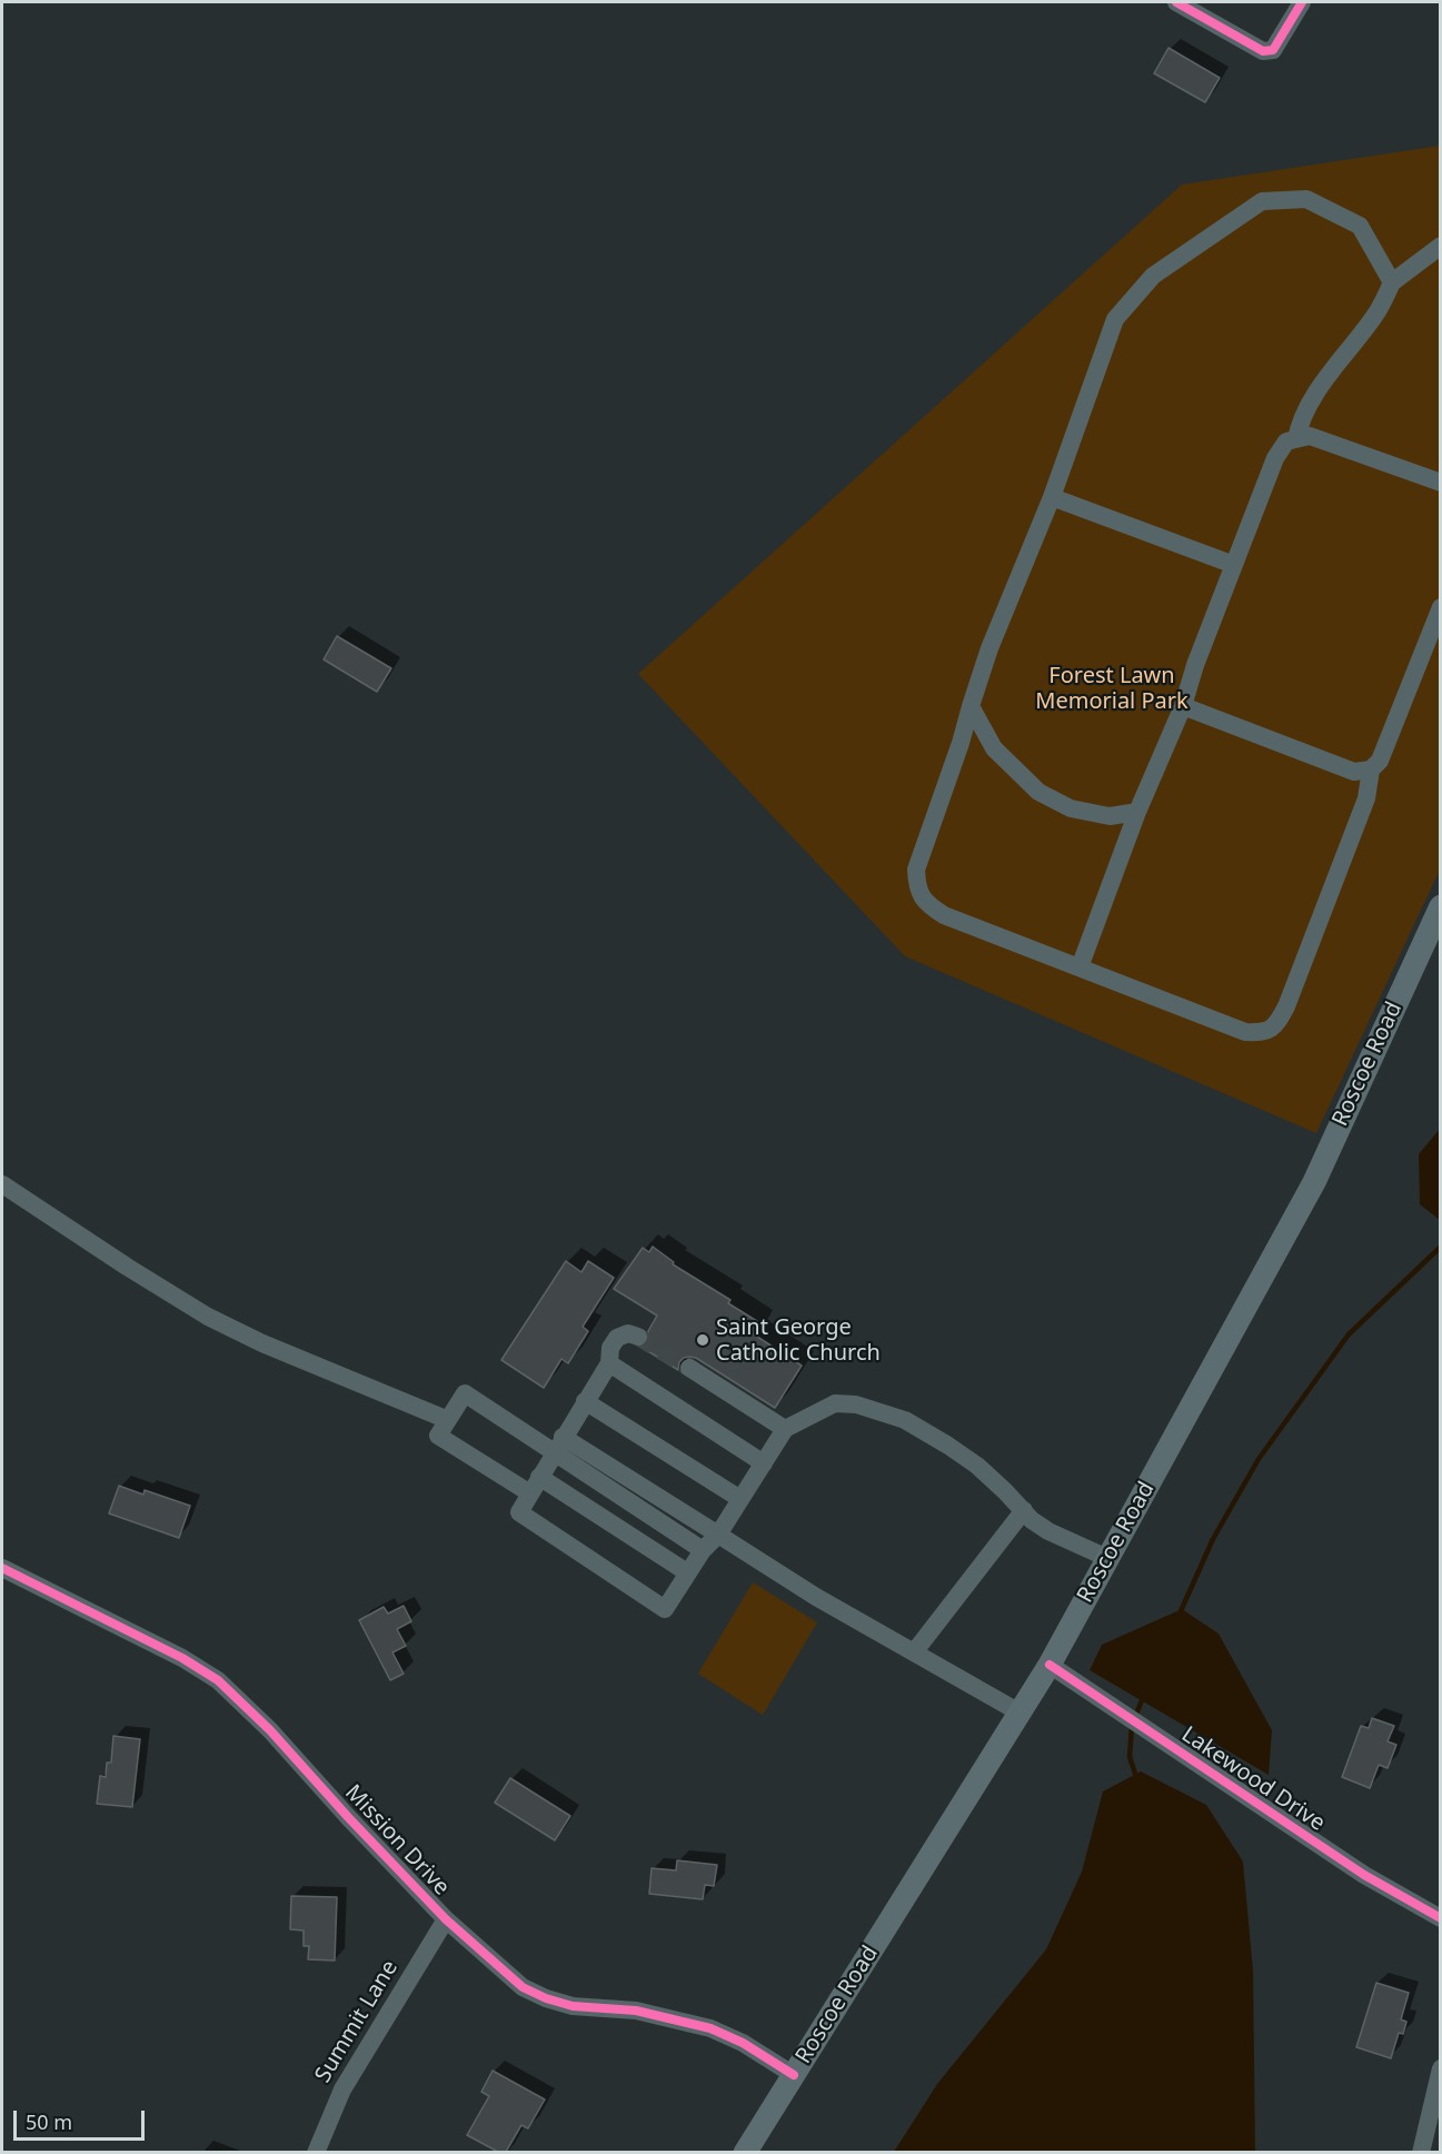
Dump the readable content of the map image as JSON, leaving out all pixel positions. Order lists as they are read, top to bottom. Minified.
{"streets":{"main road":["Roscoe Road"],"street":["Lakewood Drive","Mission Drive","Summit Lane"]},"crossings":[["Roscoe Road","Lakewood Drive"],["Roscoe Road","Mission Drive"],["Mission Drive","Summit Lane"]],"parks":["Forest Lawn Memorial Park"],"places":["Saint George Catholic Church"],"scale_bar":"50 m"}
